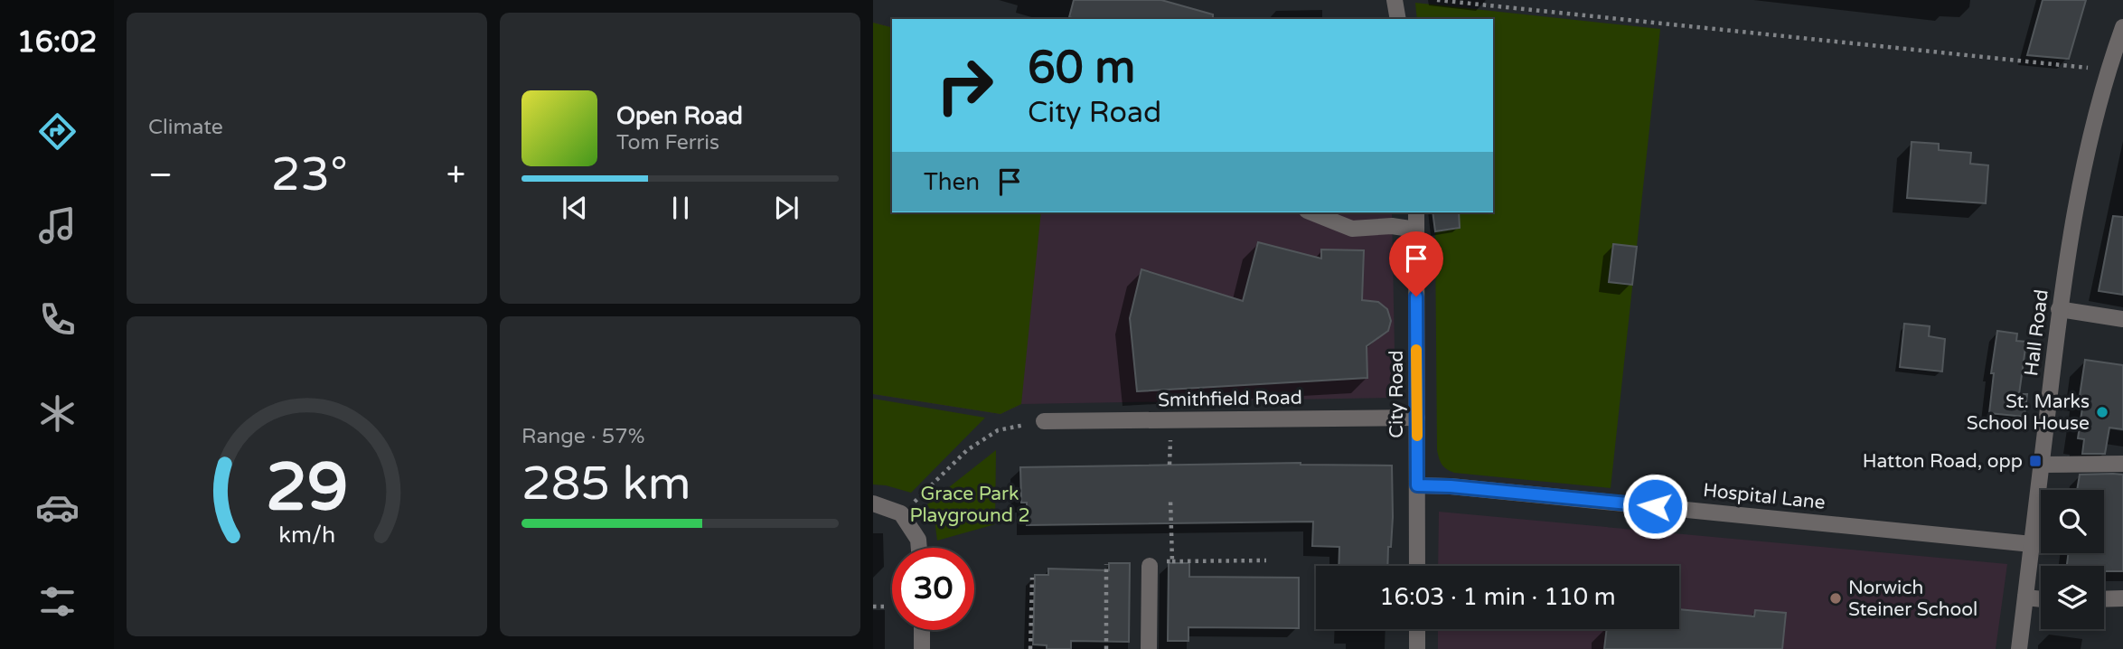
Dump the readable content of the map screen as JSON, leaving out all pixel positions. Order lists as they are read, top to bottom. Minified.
{"streets":{"street":["Hall Road","City Road","Smithfield Road","Hospital Lane"]},"crossings":[["Hall Road","Hospital Lane"],["City Road","Smithfield Road"],["City Road","Hospital Lane"]],"parks":["Grace Park Playground 2"],"places":{"other":["St. Marks School House","Norwich Steiner School"],"transit":["Hatton Road, opp"]},"page":{"tabs":"16:02","tile":["Climate",["Range · 57%","285 km"]],"turn":["60 m","City Road"],"song":["Open Road","Tom Ferris"],"heat":["−","23°","+"],"then":"Then","limit":"30","trip":"16:03 · 1 min · 110 m","gauge":["29","km/h"]}}
